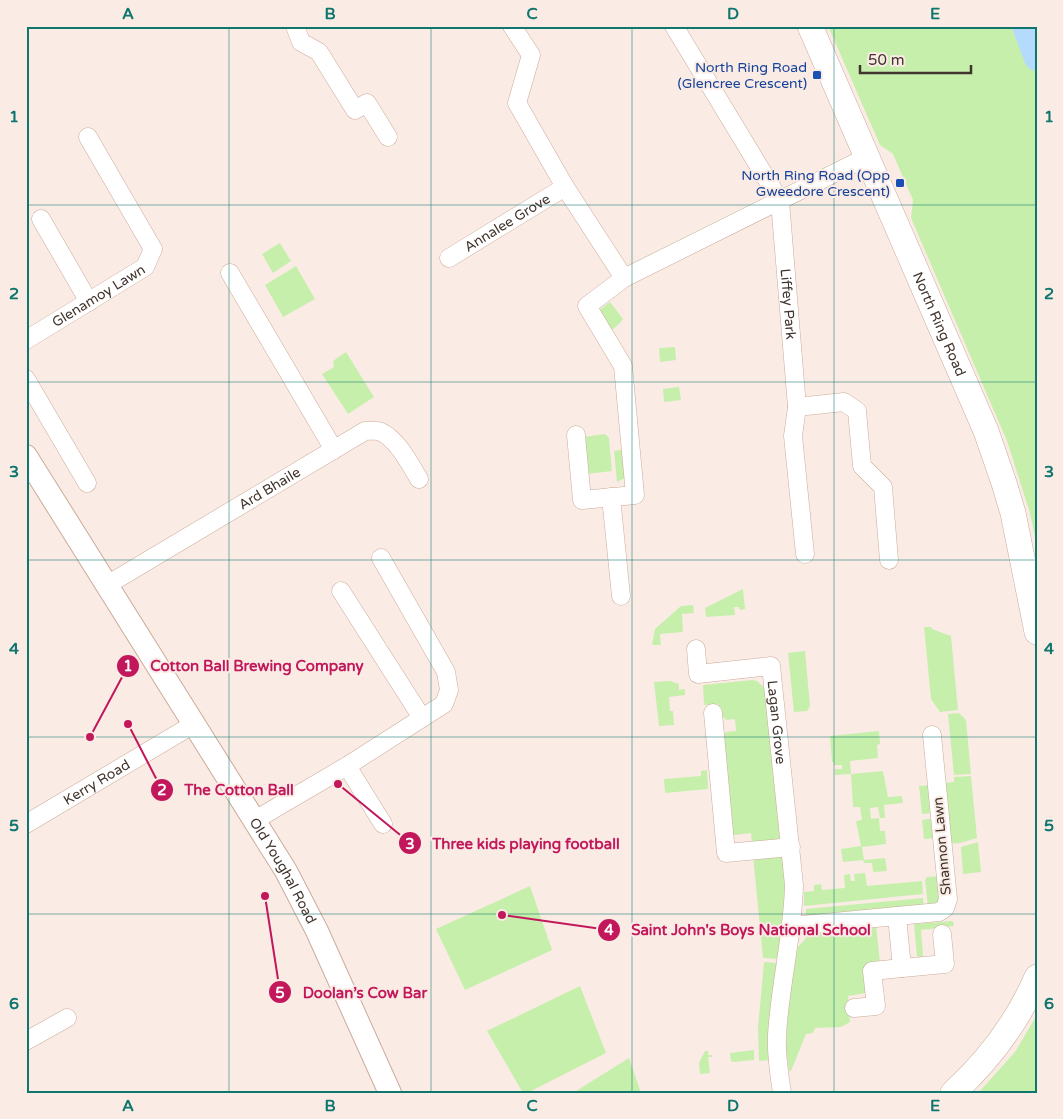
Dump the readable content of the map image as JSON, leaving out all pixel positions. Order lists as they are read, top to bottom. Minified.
{"streets":{"main road":["North Ring Road"],"street":["Annalee Grove","Glenamoy Lawn","Liffey Park","Ard Bhaile","Lagan Grove","Kerry Road","Shannon Lawn","Old Youghal Road"]},"crossings":[["Ard Bhaile","Old Youghal Road"],["Lagan Grove","Shannon Lawn"],["Kerry Road","Old Youghal Road"]],"places":{"transit":["North Ring Road (Glencree Crescent)","North Ring Road (Opp Gweedore Crescent)"],"other":["The Cotton Ball","Cotton Ball Brewing Company","Three kids playing football","Doolan’s Cow Bar","Saint John's Boys National School"]},"scale_bar":"50 m","grid":{"columns":["A","B","C","D","E"],"rows":["1","2","3","4","5","6"]}}
